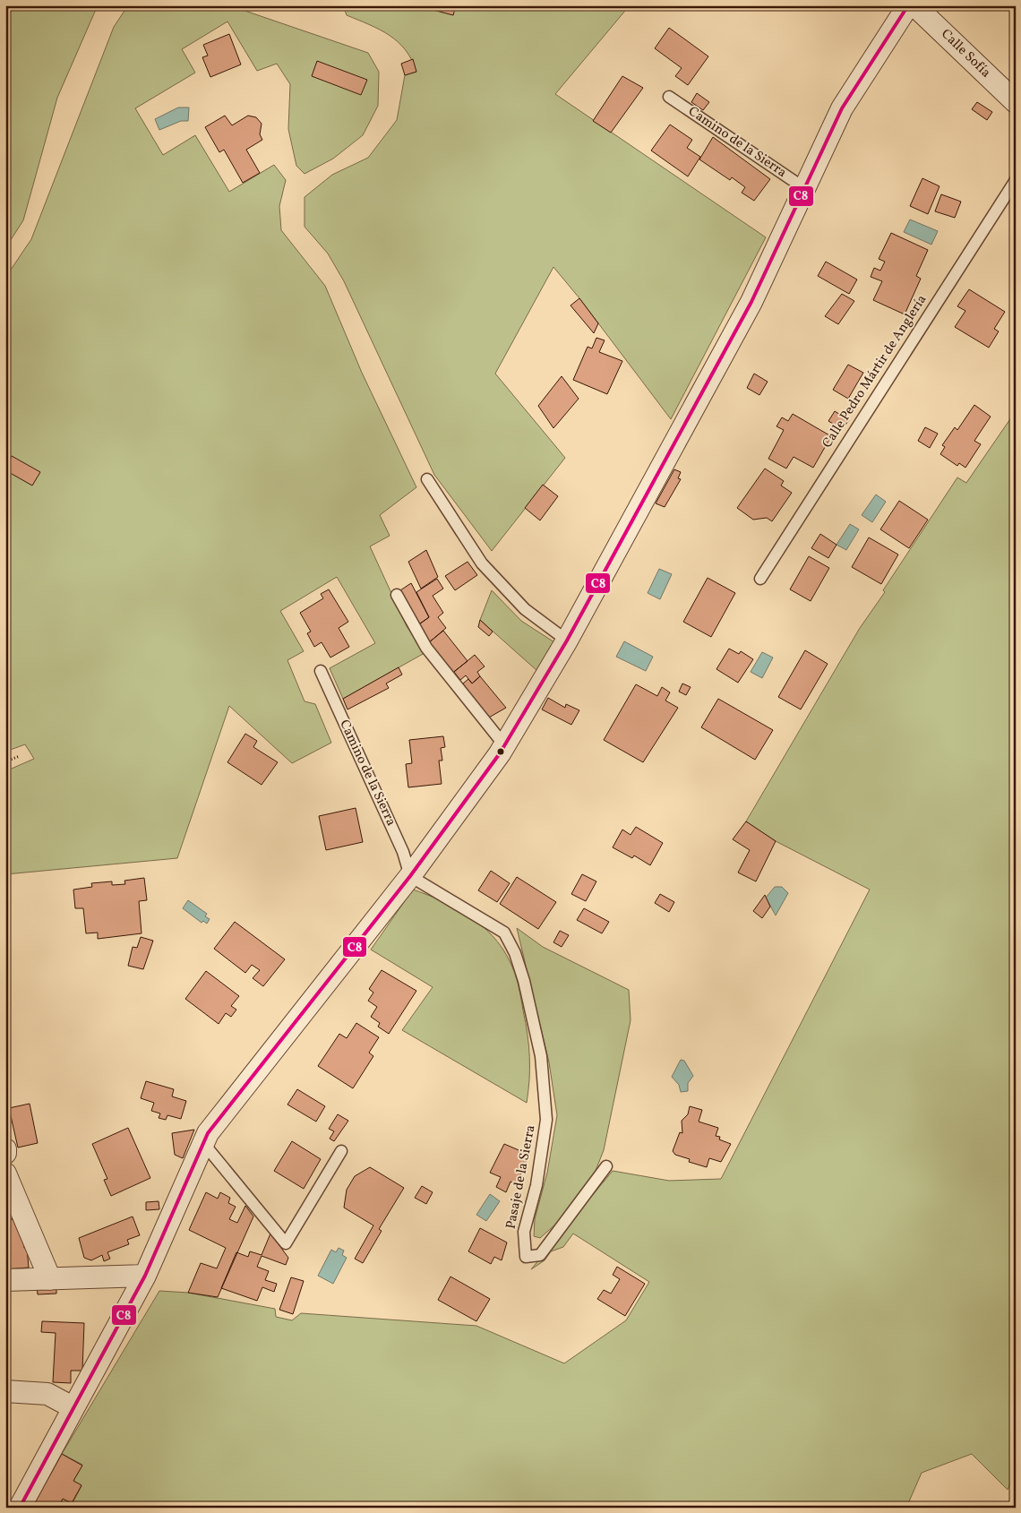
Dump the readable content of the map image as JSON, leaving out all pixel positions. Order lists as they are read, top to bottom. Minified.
{"streets":{"street":["Calle Sofía"],"lane":["Camino de la Sierra","Calle Pedro Mártir de Anglería","Pasaje de la Sierra"]},"crossings":[["Camino de la Sierra","Pasaje de la Sierra"]],"lines":["transit line C8"]}
